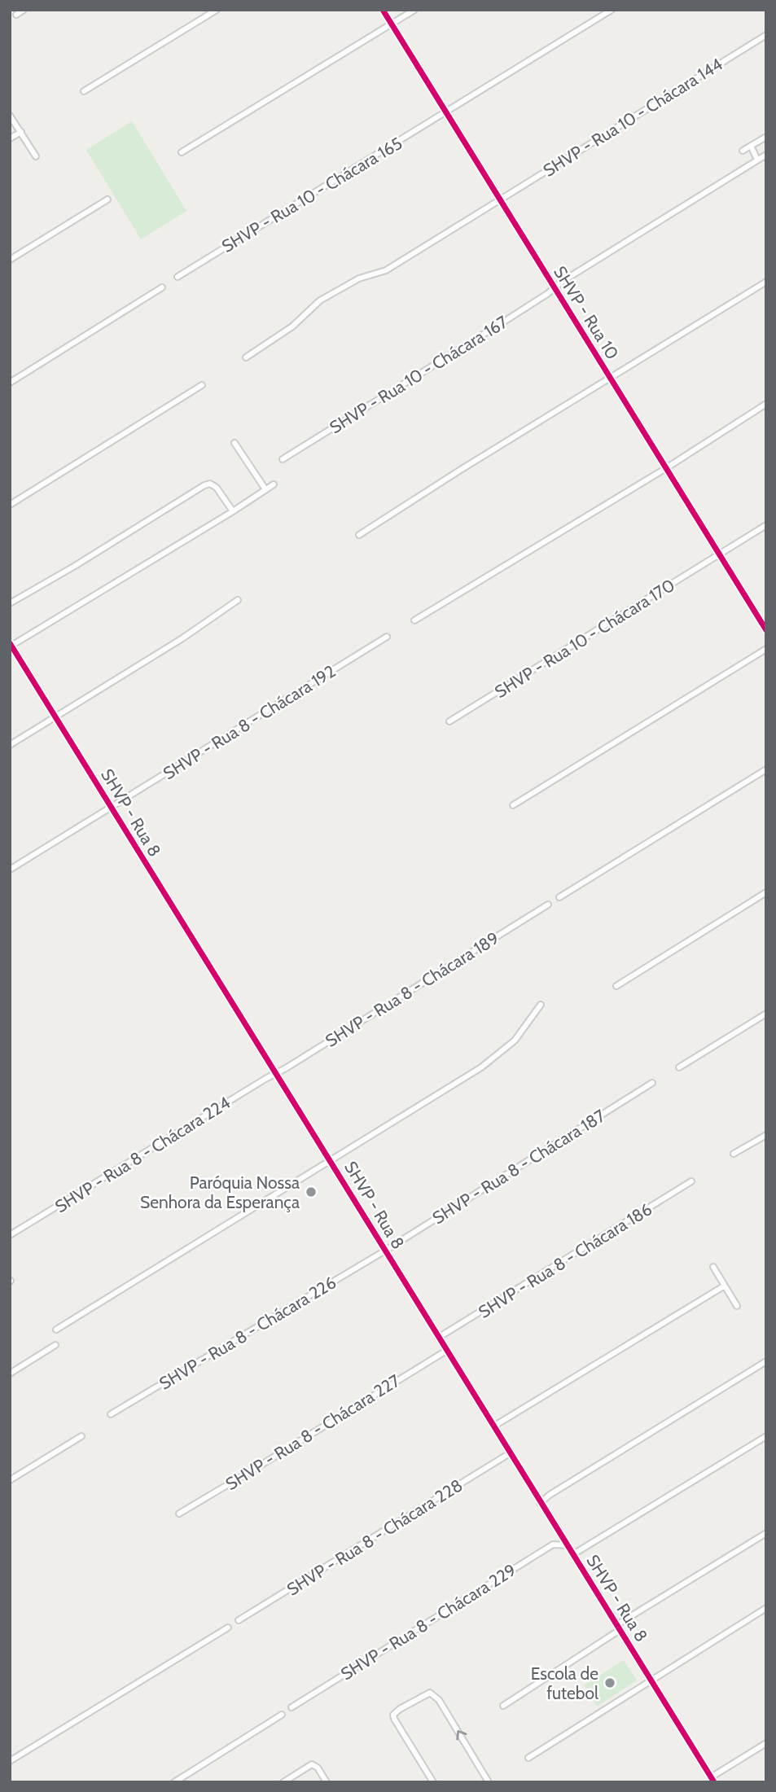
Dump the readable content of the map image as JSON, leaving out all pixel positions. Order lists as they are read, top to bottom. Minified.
{"streets":{"street":["SHVP - Rua 10 - Chácara 144","SHVP - Rua 10 - Chácara 165","SHVP - Rua 10","SHVP - Rua 10 - Chácara 167","SHVP - Rua 10 - Chácara 170","SHVP - Rua 8 - Chácara 192","SHVP - Rua 8","SHVP - Rua 8 - Chácara 189","SHVP - Rua 8 - Chácara 224","SHVP - Rua 8 - Chácara 187","SHVP - Rua 8 - Chácara 186","SHVP - Rua 8 - Chácara 226","SHVP - Rua 8 - Chácara 227","SHVP - Rua 8 - Chácara 228","SHVP - Rua 8 - Chácara 229"]},"crossings":[["SHVP - Rua 10 - Chácara 144","SHVP - Rua 10"],["SHVP - Rua 10 - Chácara 165","SHVP - Rua 10"],["SHVP - Rua 10","SHVP - Rua 10 - Chácara 167"],["SHVP - Rua 10","SHVP - Rua 10 - Chácara 170"],["SHVP - Rua 8 - Chácara 192","SHVP - Rua 8"],["SHVP - Rua 8","SHVP - Rua 8 - Chácara 189"],["SHVP - Rua 8","SHVP - Rua 8 - Chácara 224"],["SHVP - Rua 8","SHVP - Rua 8 - Chácara 187"],["SHVP - Rua 8","SHVP - Rua 8 - Chácara 186"],["SHVP - Rua 8","SHVP - Rua 8 - Chácara 226"],["SHVP - Rua 8","SHVP - Rua 8 - Chácara 227"],["SHVP - Rua 8","SHVP - Rua 8 - Chácara 228"],["SHVP - Rua 8","SHVP - Rua 8 - Chácara 229"],["SHVP - Rua 8 - Chácara 189","SHVP - Rua 8 - Chácara 224"],["SHVP - Rua 8 - Chácara 187","SHVP - Rua 8 - Chácara 226"]],"places":["Paróquia Nossa Senhora da Esperança","Escola de futebol"]}
